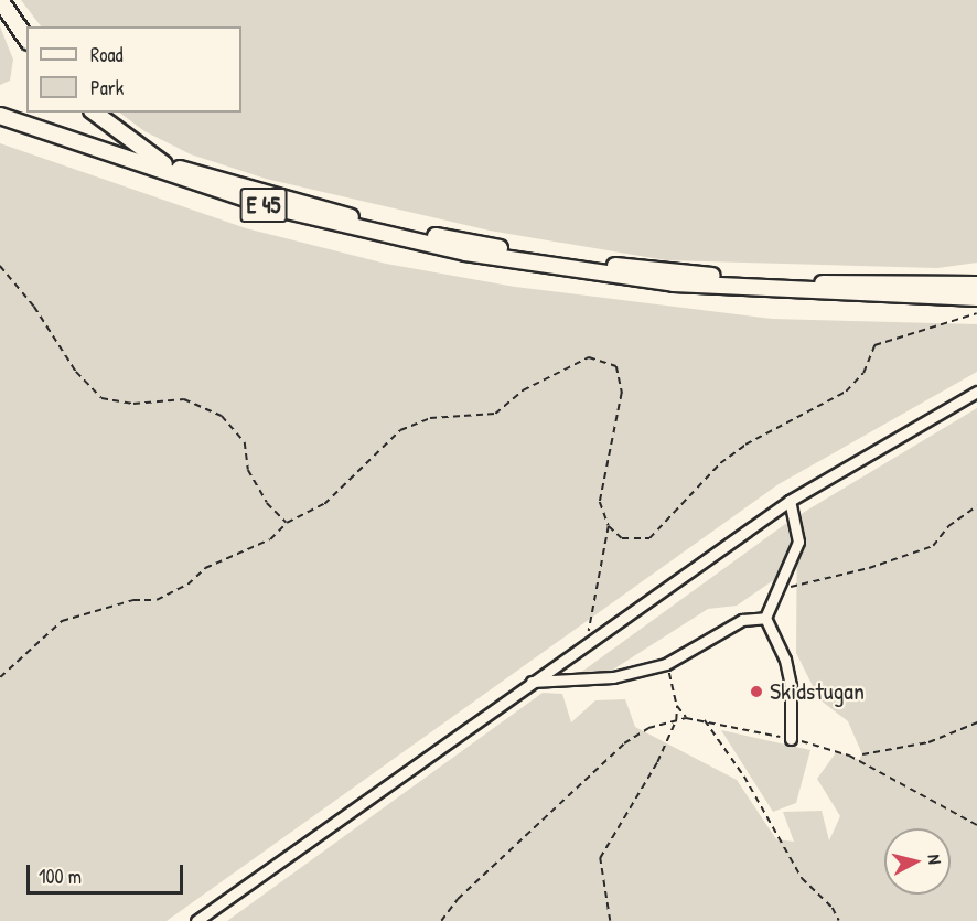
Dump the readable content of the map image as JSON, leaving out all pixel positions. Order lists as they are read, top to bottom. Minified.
{"streets":{"highway":["E 45"]},"places":["Skidstugan"],"legend":["Road","Park"],"scale_bar":"100 m","north":"right"}
